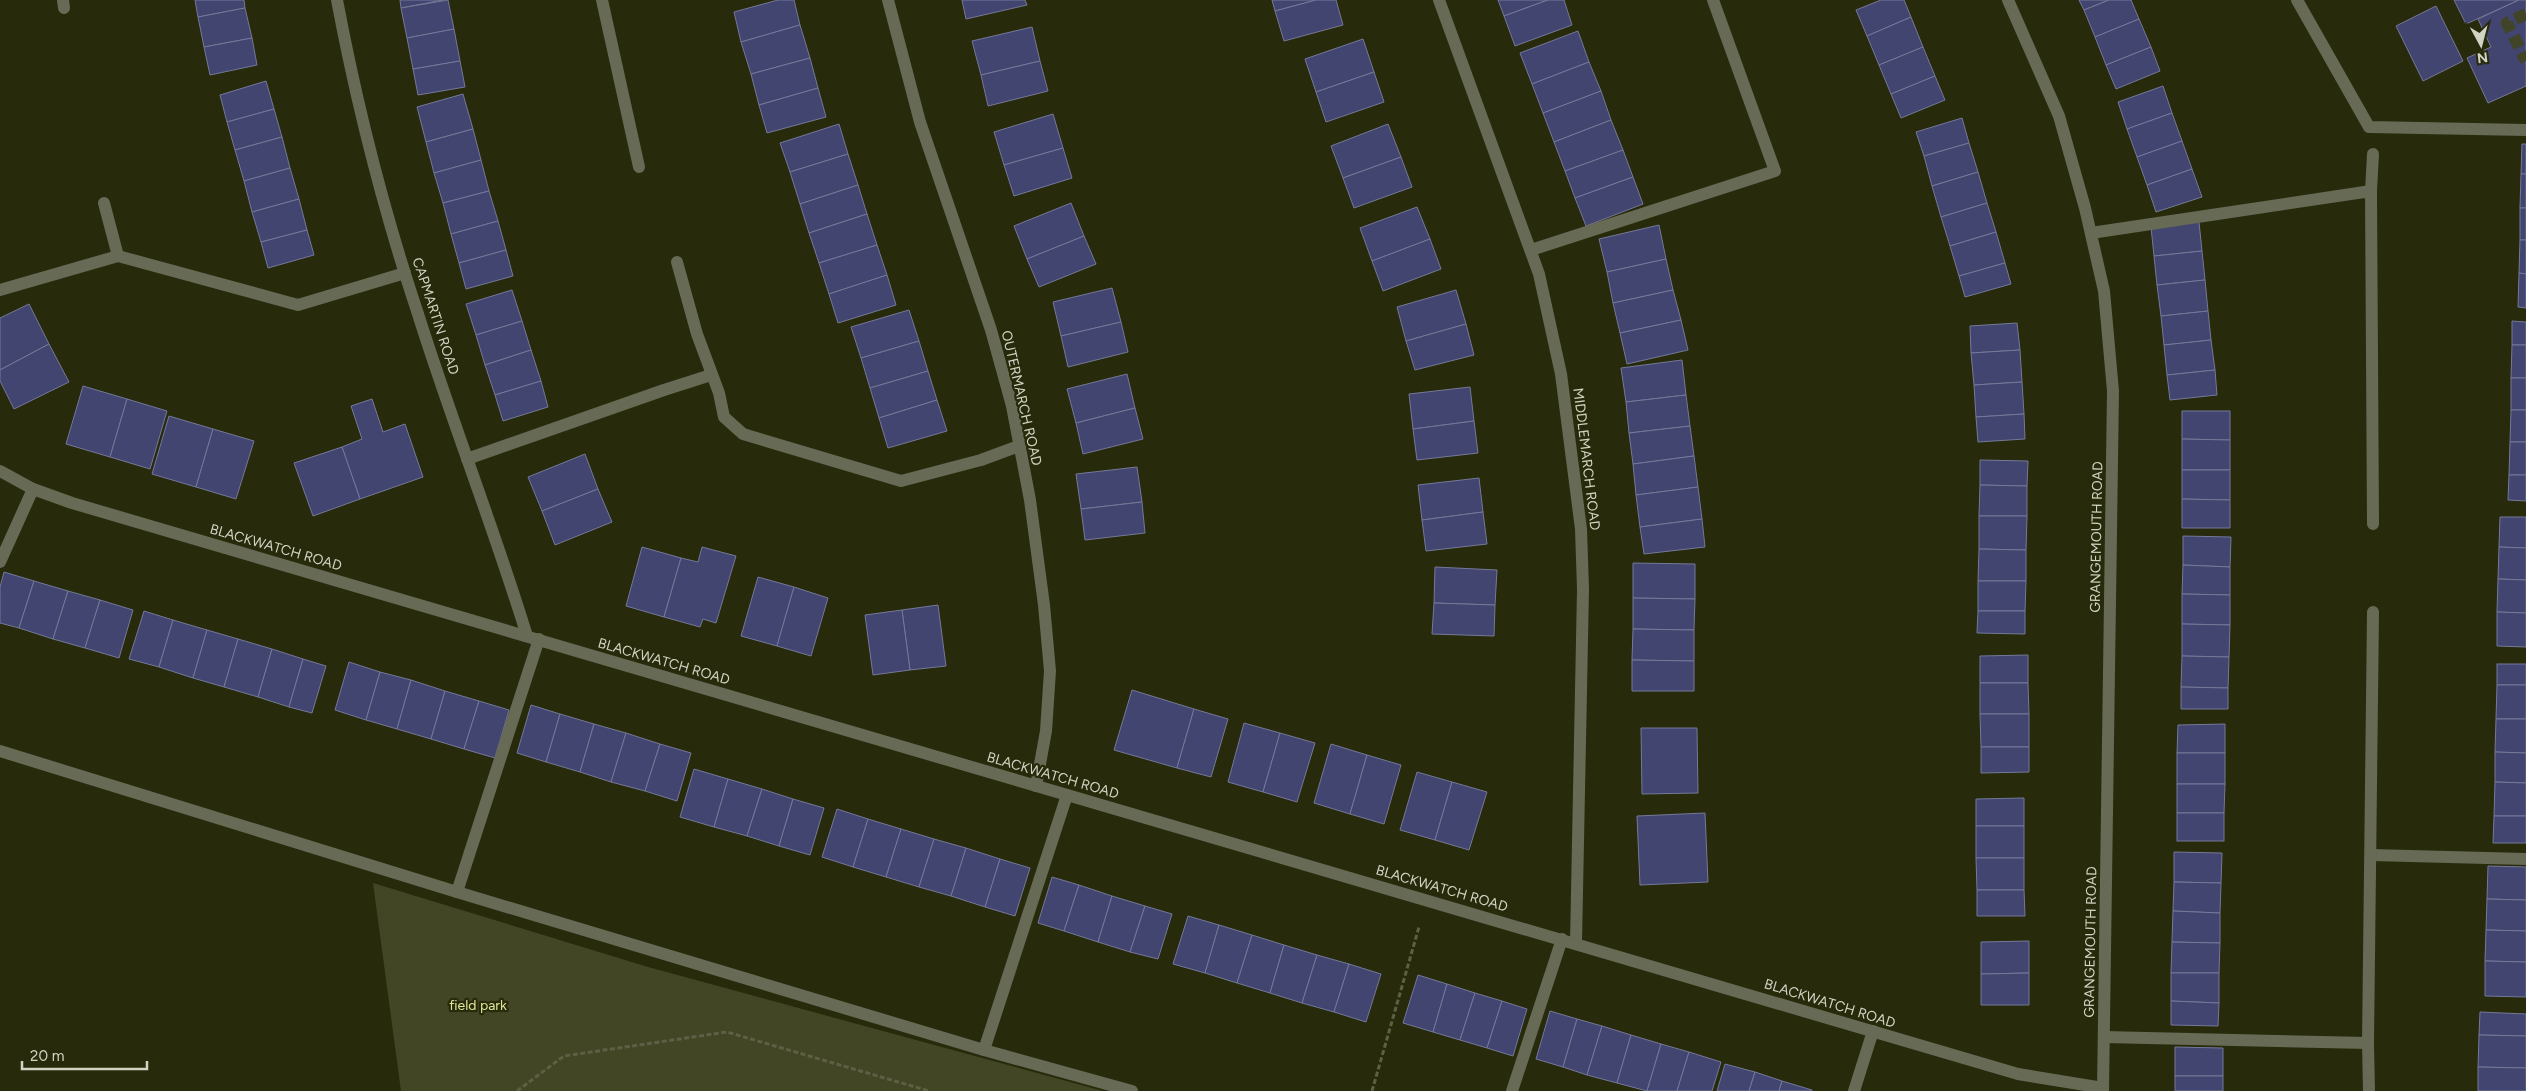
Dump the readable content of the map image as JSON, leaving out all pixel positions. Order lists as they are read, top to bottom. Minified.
{"streets":{"street":["CAPMARTIN ROAD","OUTERMARCH ROAD","MIDDLEMARCH ROAD","GRANGEMOUTH ROAD","BLACKWATCH ROAD"]},"crossings":[["CAPMARTIN ROAD","BLACKWATCH ROAD"],["OUTERMARCH ROAD","BLACKWATCH ROAD"],["MIDDLEMARCH ROAD","BLACKWATCH ROAD"],["GRANGEMOUTH ROAD","BLACKWATCH ROAD"]],"parks":["field park"],"scale_bar":"20 m","north":"bottom"}
